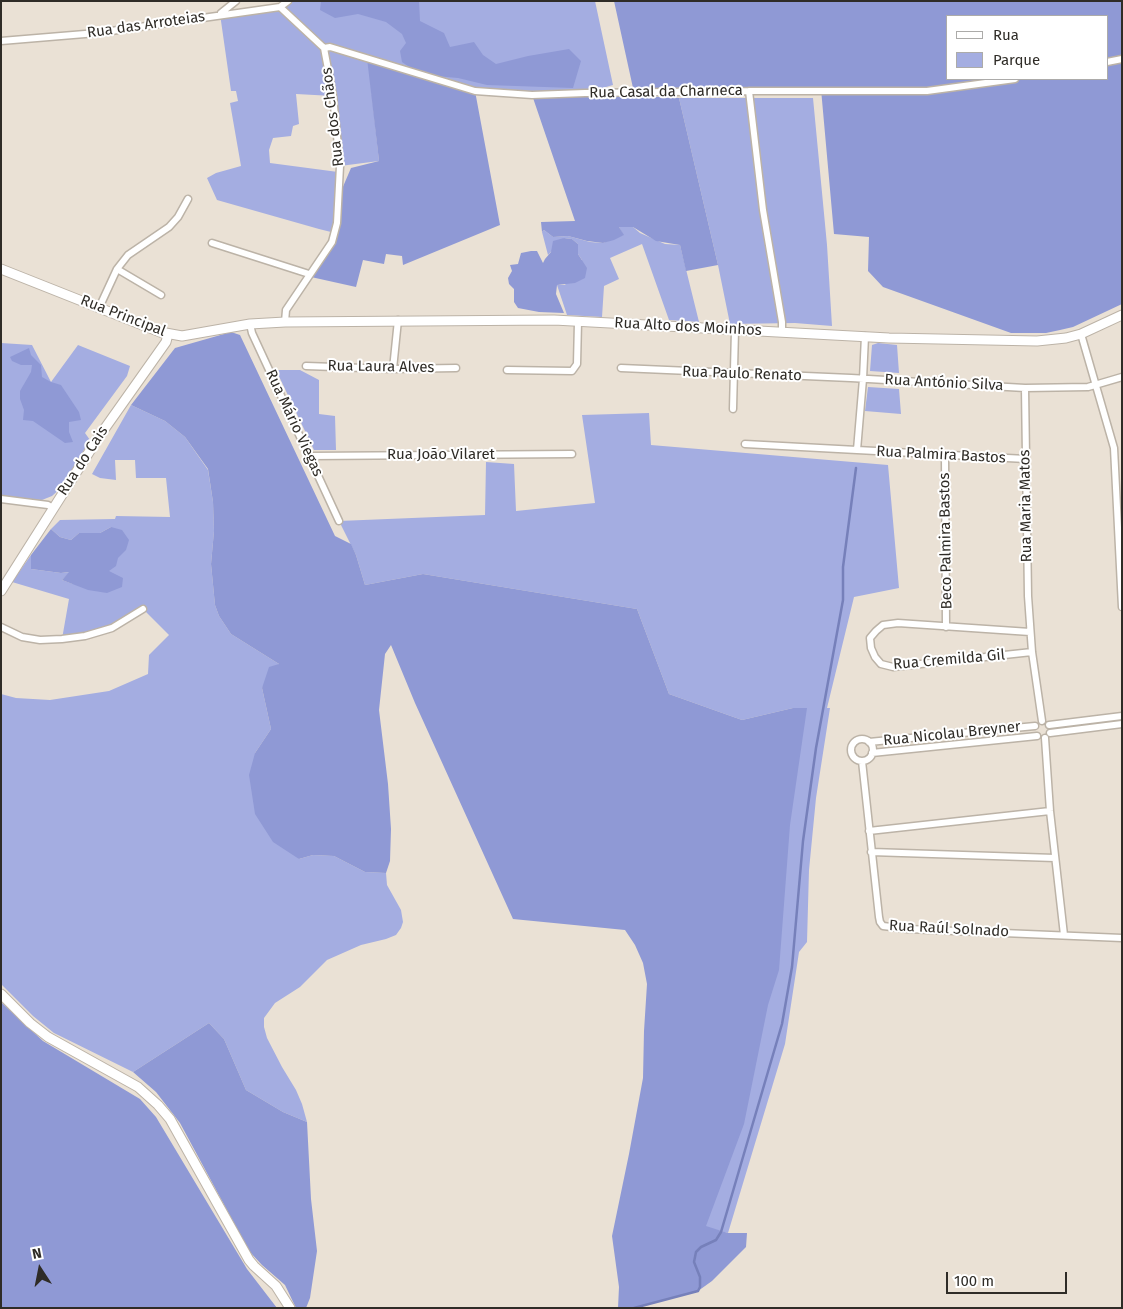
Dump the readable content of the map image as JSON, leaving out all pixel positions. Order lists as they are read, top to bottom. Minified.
{"streets":{"street":["Rua das Arroteias","Rua Casal da Charneca","Rua dos Chãos","Rua Principal","Rua Alto dos Moinhos","Rua Laura Alves","Rua Paulo Renato","Rua António Silva","Rua Mário Viegas","Rua João Vilaret","Rua Palmira Bastos","Rua do Cais","Rua Maria Matos","Beco Palmira Bastos","Rua Cremilda Gil","Rua Nicolau Breyner","Rua Raúl Solnado"]},"crossings":[["Rua das Arroteias","Rua dos Chãos"],["Rua Casal da Charneca","Rua dos Chãos"],["Rua dos Chãos","Rua Alto dos Moinhos"],["Rua Principal","Rua Alto dos Moinhos"],["Rua Principal","Rua Mário Viegas"],["Rua Principal","Rua do Cais"],["Rua Alto dos Moinhos","Rua Mário Viegas"],["Rua Paulo Renato","Rua António Silva"],["Rua António Silva","Rua Maria Matos"],["Rua Mário Viegas","Rua João Vilaret"],["Rua Palmira Bastos","Rua Maria Matos"],["Rua Palmira Bastos","Beco Palmira Bastos"],["Rua Maria Matos","Rua Cremilda Gil"],["Rua Maria Matos","Rua Nicolau Breyner"],["Beco Palmira Bastos","Rua Cremilda Gil"],["Rua Nicolau Breyner","Rua Raúl Solnado"]],"legend":["Rua","Parque"],"scale_bar":"100 m","north":"top"}
